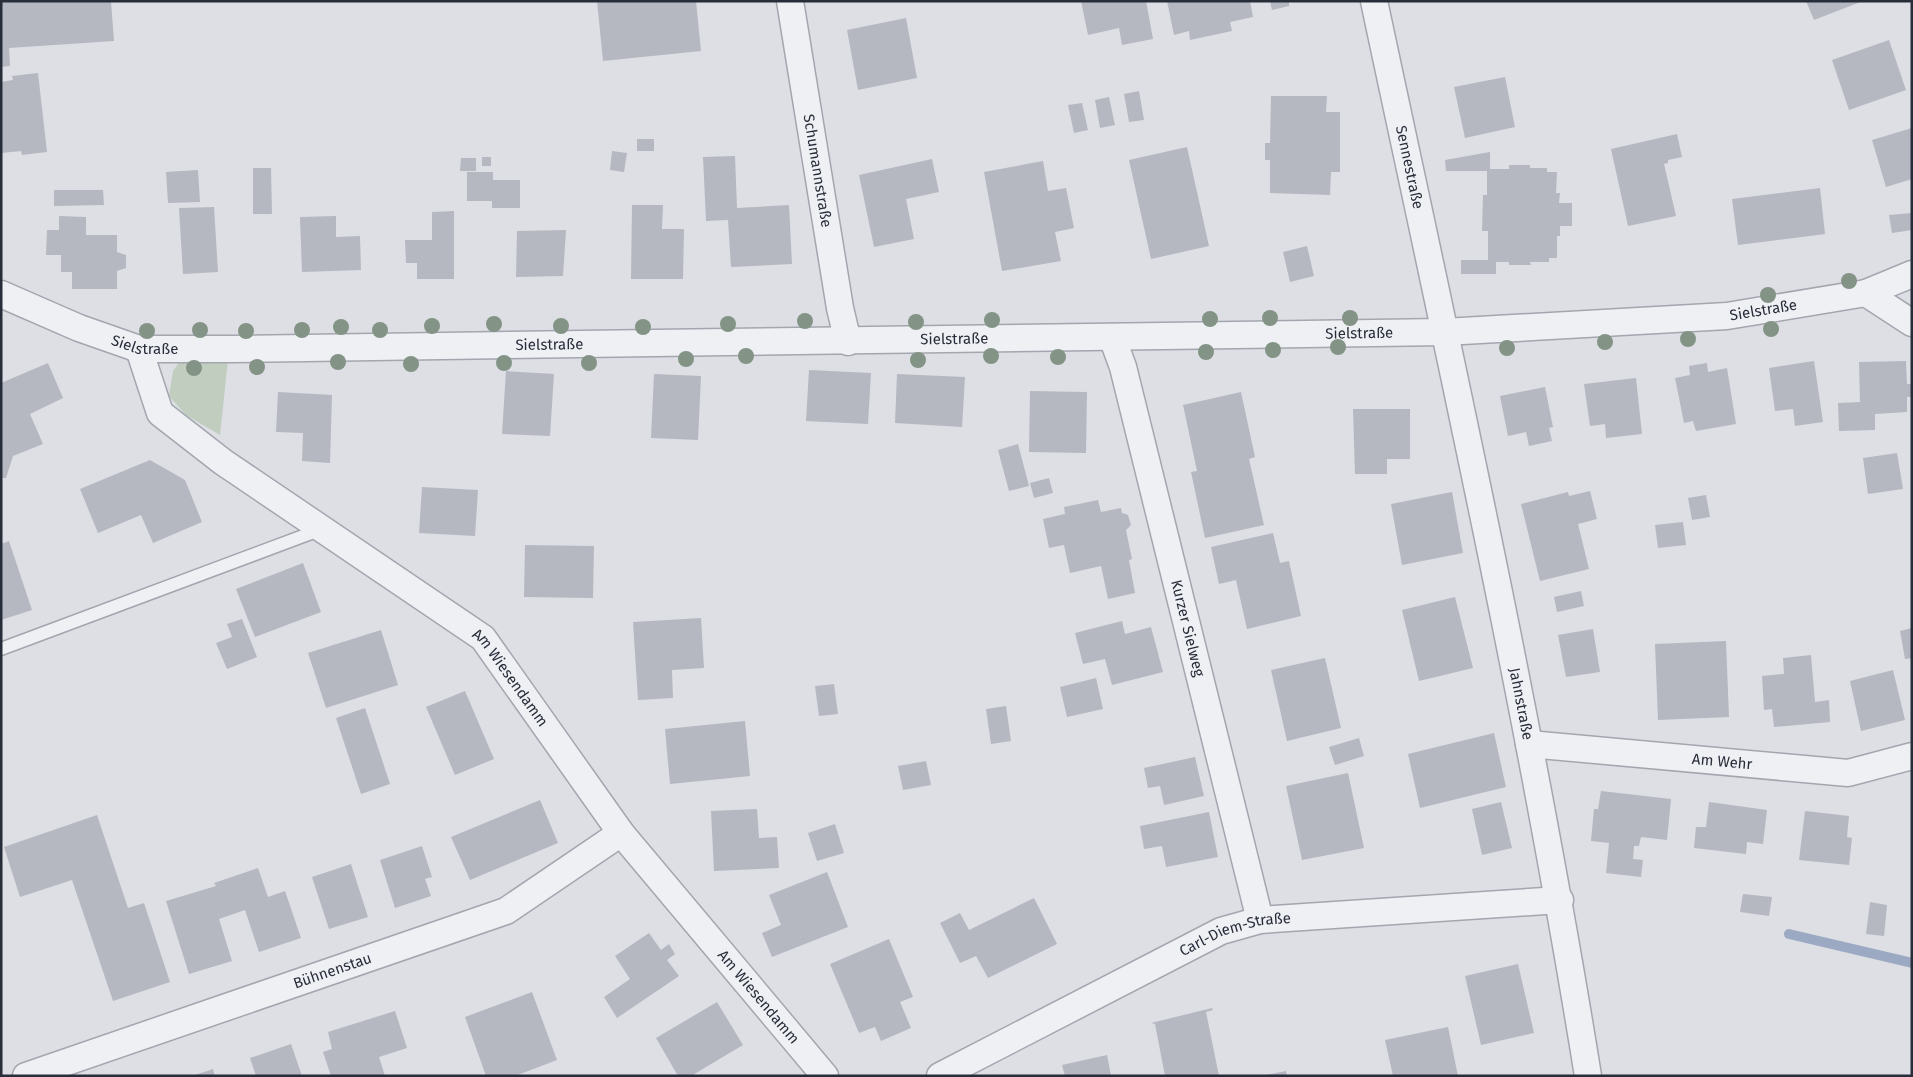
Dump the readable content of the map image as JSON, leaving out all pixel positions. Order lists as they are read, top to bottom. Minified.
{"streets":{"street":["Sennestraße","Schumannstraße","Sielstraße","Kurzer Sielweg","Am Wiesendamm","Jahnstraße","Am Wehr","Carl-Diem-Straße","Bühnenstau"]},"crossings":[["Sennestraße","Sielstraße"],["Sennestraße","Jahnstraße"],["Schumannstraße","Sielstraße"],["Sielstraße","Kurzer Sielweg"],["Sielstraße","Am Wiesendamm"],["Sielstraße","Jahnstraße"],["Kurzer Sielweg","Carl-Diem-Straße"],["Am Wiesendamm","Bühnenstau"],["Jahnstraße","Am Wehr"],["Jahnstraße","Carl-Diem-Straße"]]}
